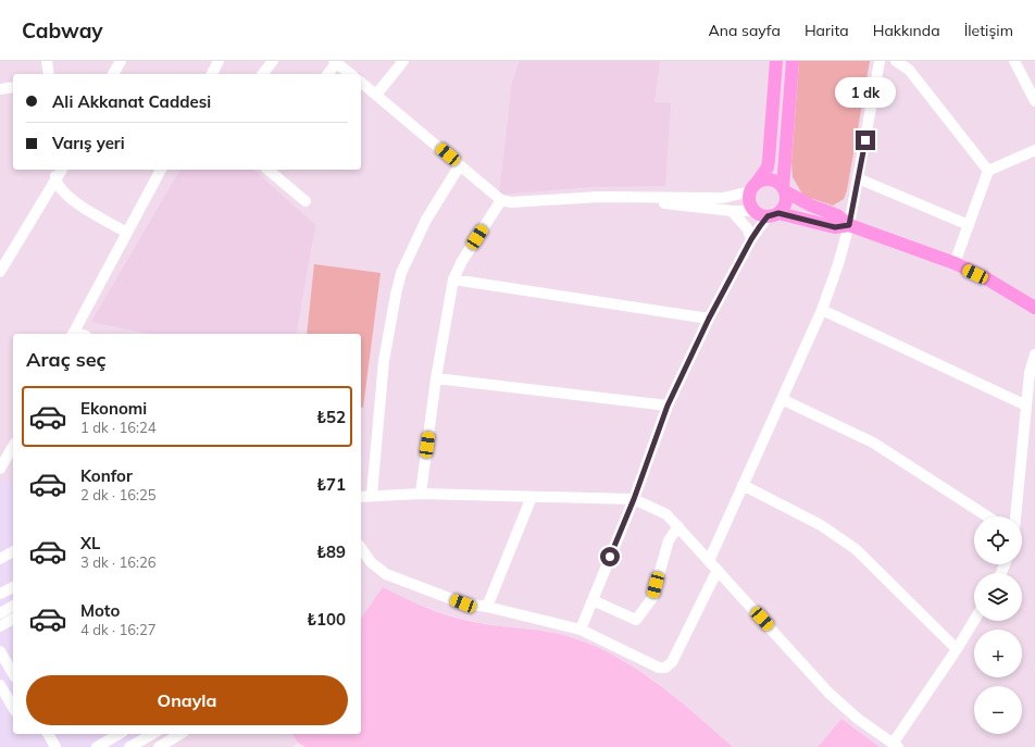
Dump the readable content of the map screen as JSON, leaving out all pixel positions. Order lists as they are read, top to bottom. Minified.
{"page":{"header":"Cabway","nav":["Ana sayfa","Harita","Hakkında","İletişim"],"banner":["Ali Akkanat Caddesi","Varış yeri"],"bubble":"1 dk","heading":"Araç seç","list":[{"name":"Ekonomi","note":"1 dk · 16:24","value":"₺52"},{"name":"Konfor","note":"2 dk · 16:25","value":"₺71"},{"name":"XL","note":"3 dk · 16:26","value":"₺89"},{"name":"Moto","note":"4 dk · 16:27","value":"₺100"}],"map_buttons":["+","−"],"buttons":"Onayla"}}
